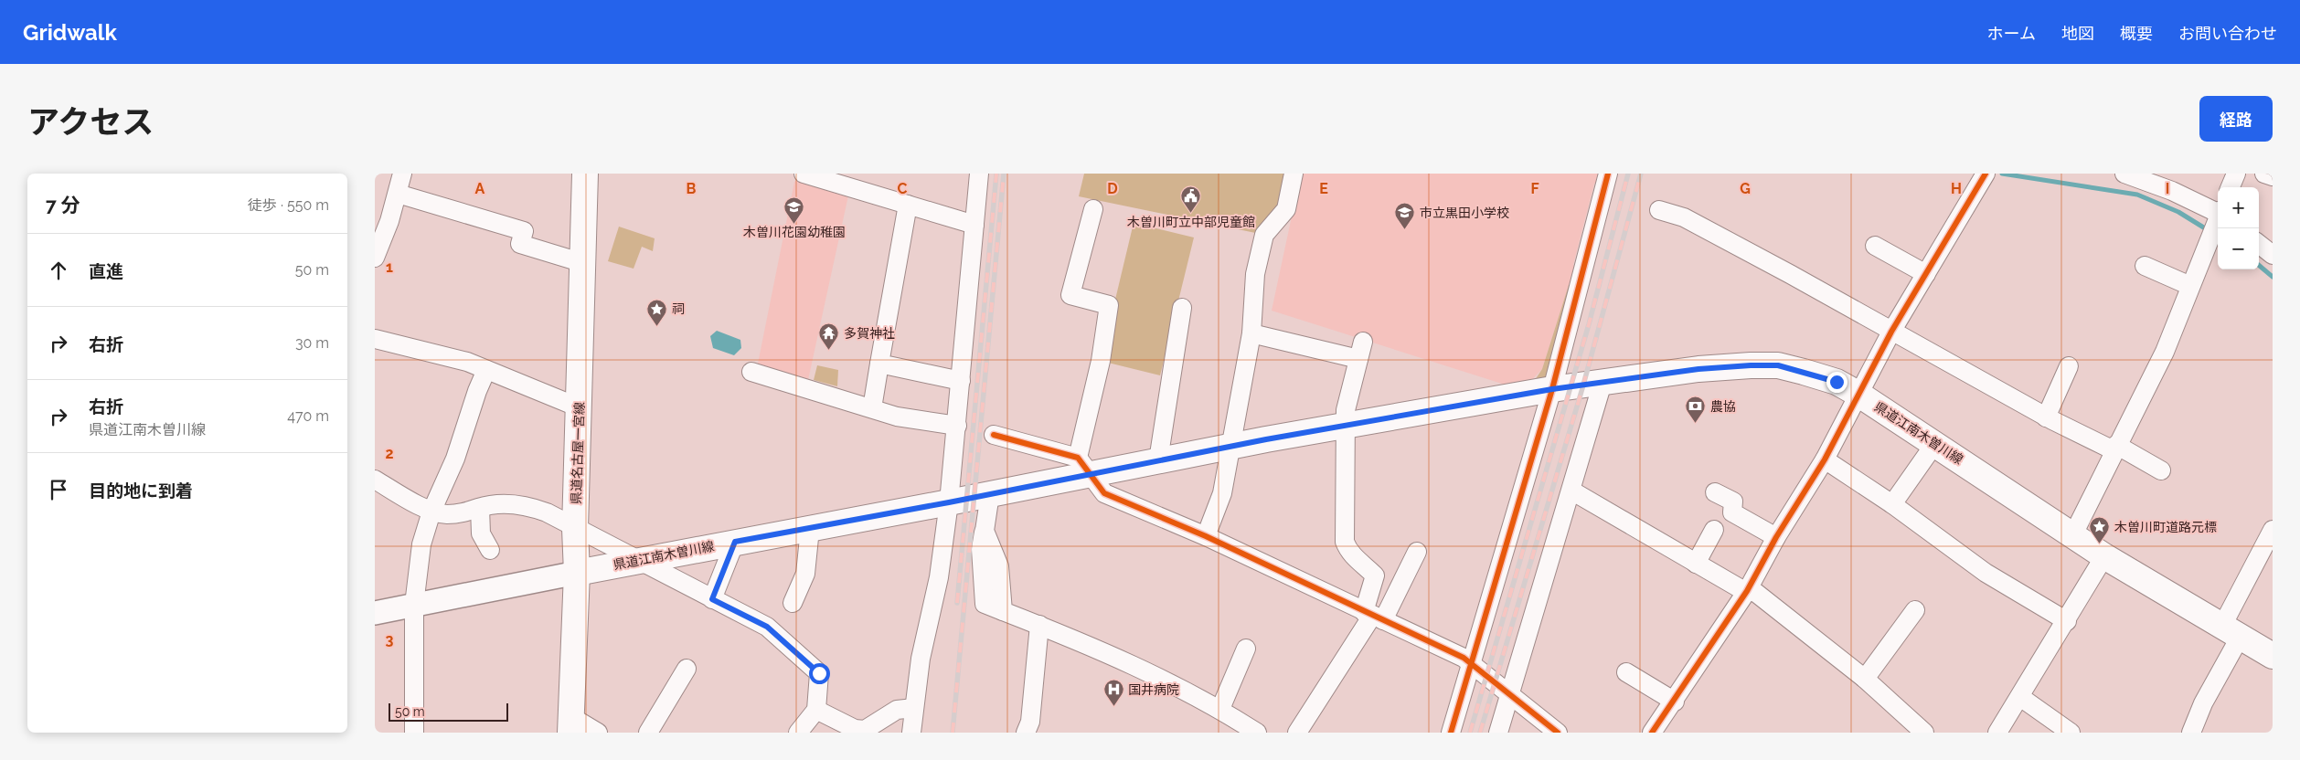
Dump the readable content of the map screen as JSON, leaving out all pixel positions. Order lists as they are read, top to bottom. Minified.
{"streets":{"main road":["県道江南木曽川線","県道名古屋一宮線"]},"crossings":[["県道江南木曽川線","県道名古屋一宮線"]],"places":{"public building":["木曽川町立中部児童館"],"school or university":["木曽川花園幼稚園","市立黒田小学校"],"place":["祠","木曽川町道路元標"],"temple":["多賀神社"],"bank":["農協"],"hospital":["国井病院"]},"scale_bar":"50 m","page":{"header":"Gridwalk","nav":["ホーム","地図","概要","お問い合わせ"],"title":"アクセス","buttons":"経路","heading":["7 分","徒歩 · 550 m"],"map_buttons":["+","−"],"list":[["直進","50 m"],["右折","30 m"],["右折","県道江南木曽川線","470 m"],"目的地に到着"],"scale":"50 m"},"grid":{"columns":["A","B","C","D","E","F","G","H","I"],"rows":["1","2","3"]}}
